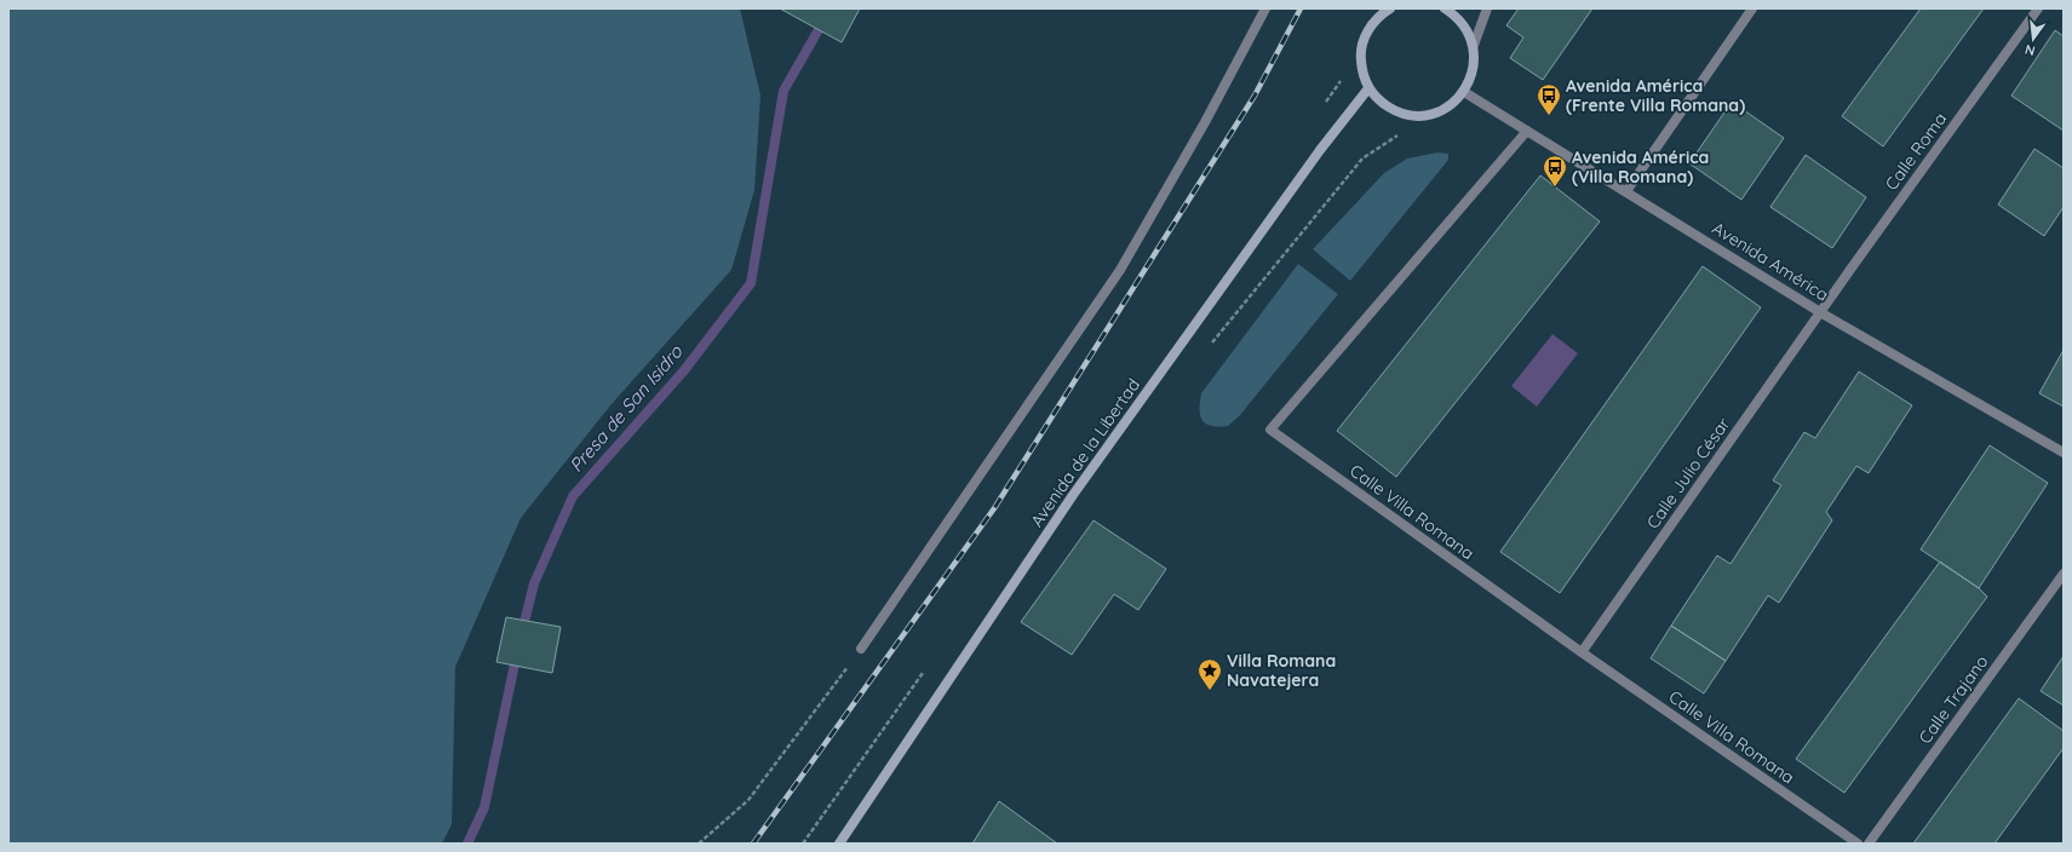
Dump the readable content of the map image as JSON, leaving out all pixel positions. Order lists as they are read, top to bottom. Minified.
{"streets":{"main road":["Avenida de la Libertad"],"street":["Calle Roma","Avenida América","Calle Julio César","Calle Villa Romana","Calle Trajano"]},"crossings":[["Calle Roma","Avenida América"],["Calle Roma","Calle Julio César"],["Avenida América","Calle Julio César"],["Avenida América","Calle Villa Romana"],["Calle Julio César","Calle Villa Romana"]],"water":["Presa de San Isidro"],"places":{"bus stop":["Avenida América (Frente Villa Romana)","Avenida América (Villa Romana)"],"place":["Villa Romana Navatejera"]},"north":"bottom"}
